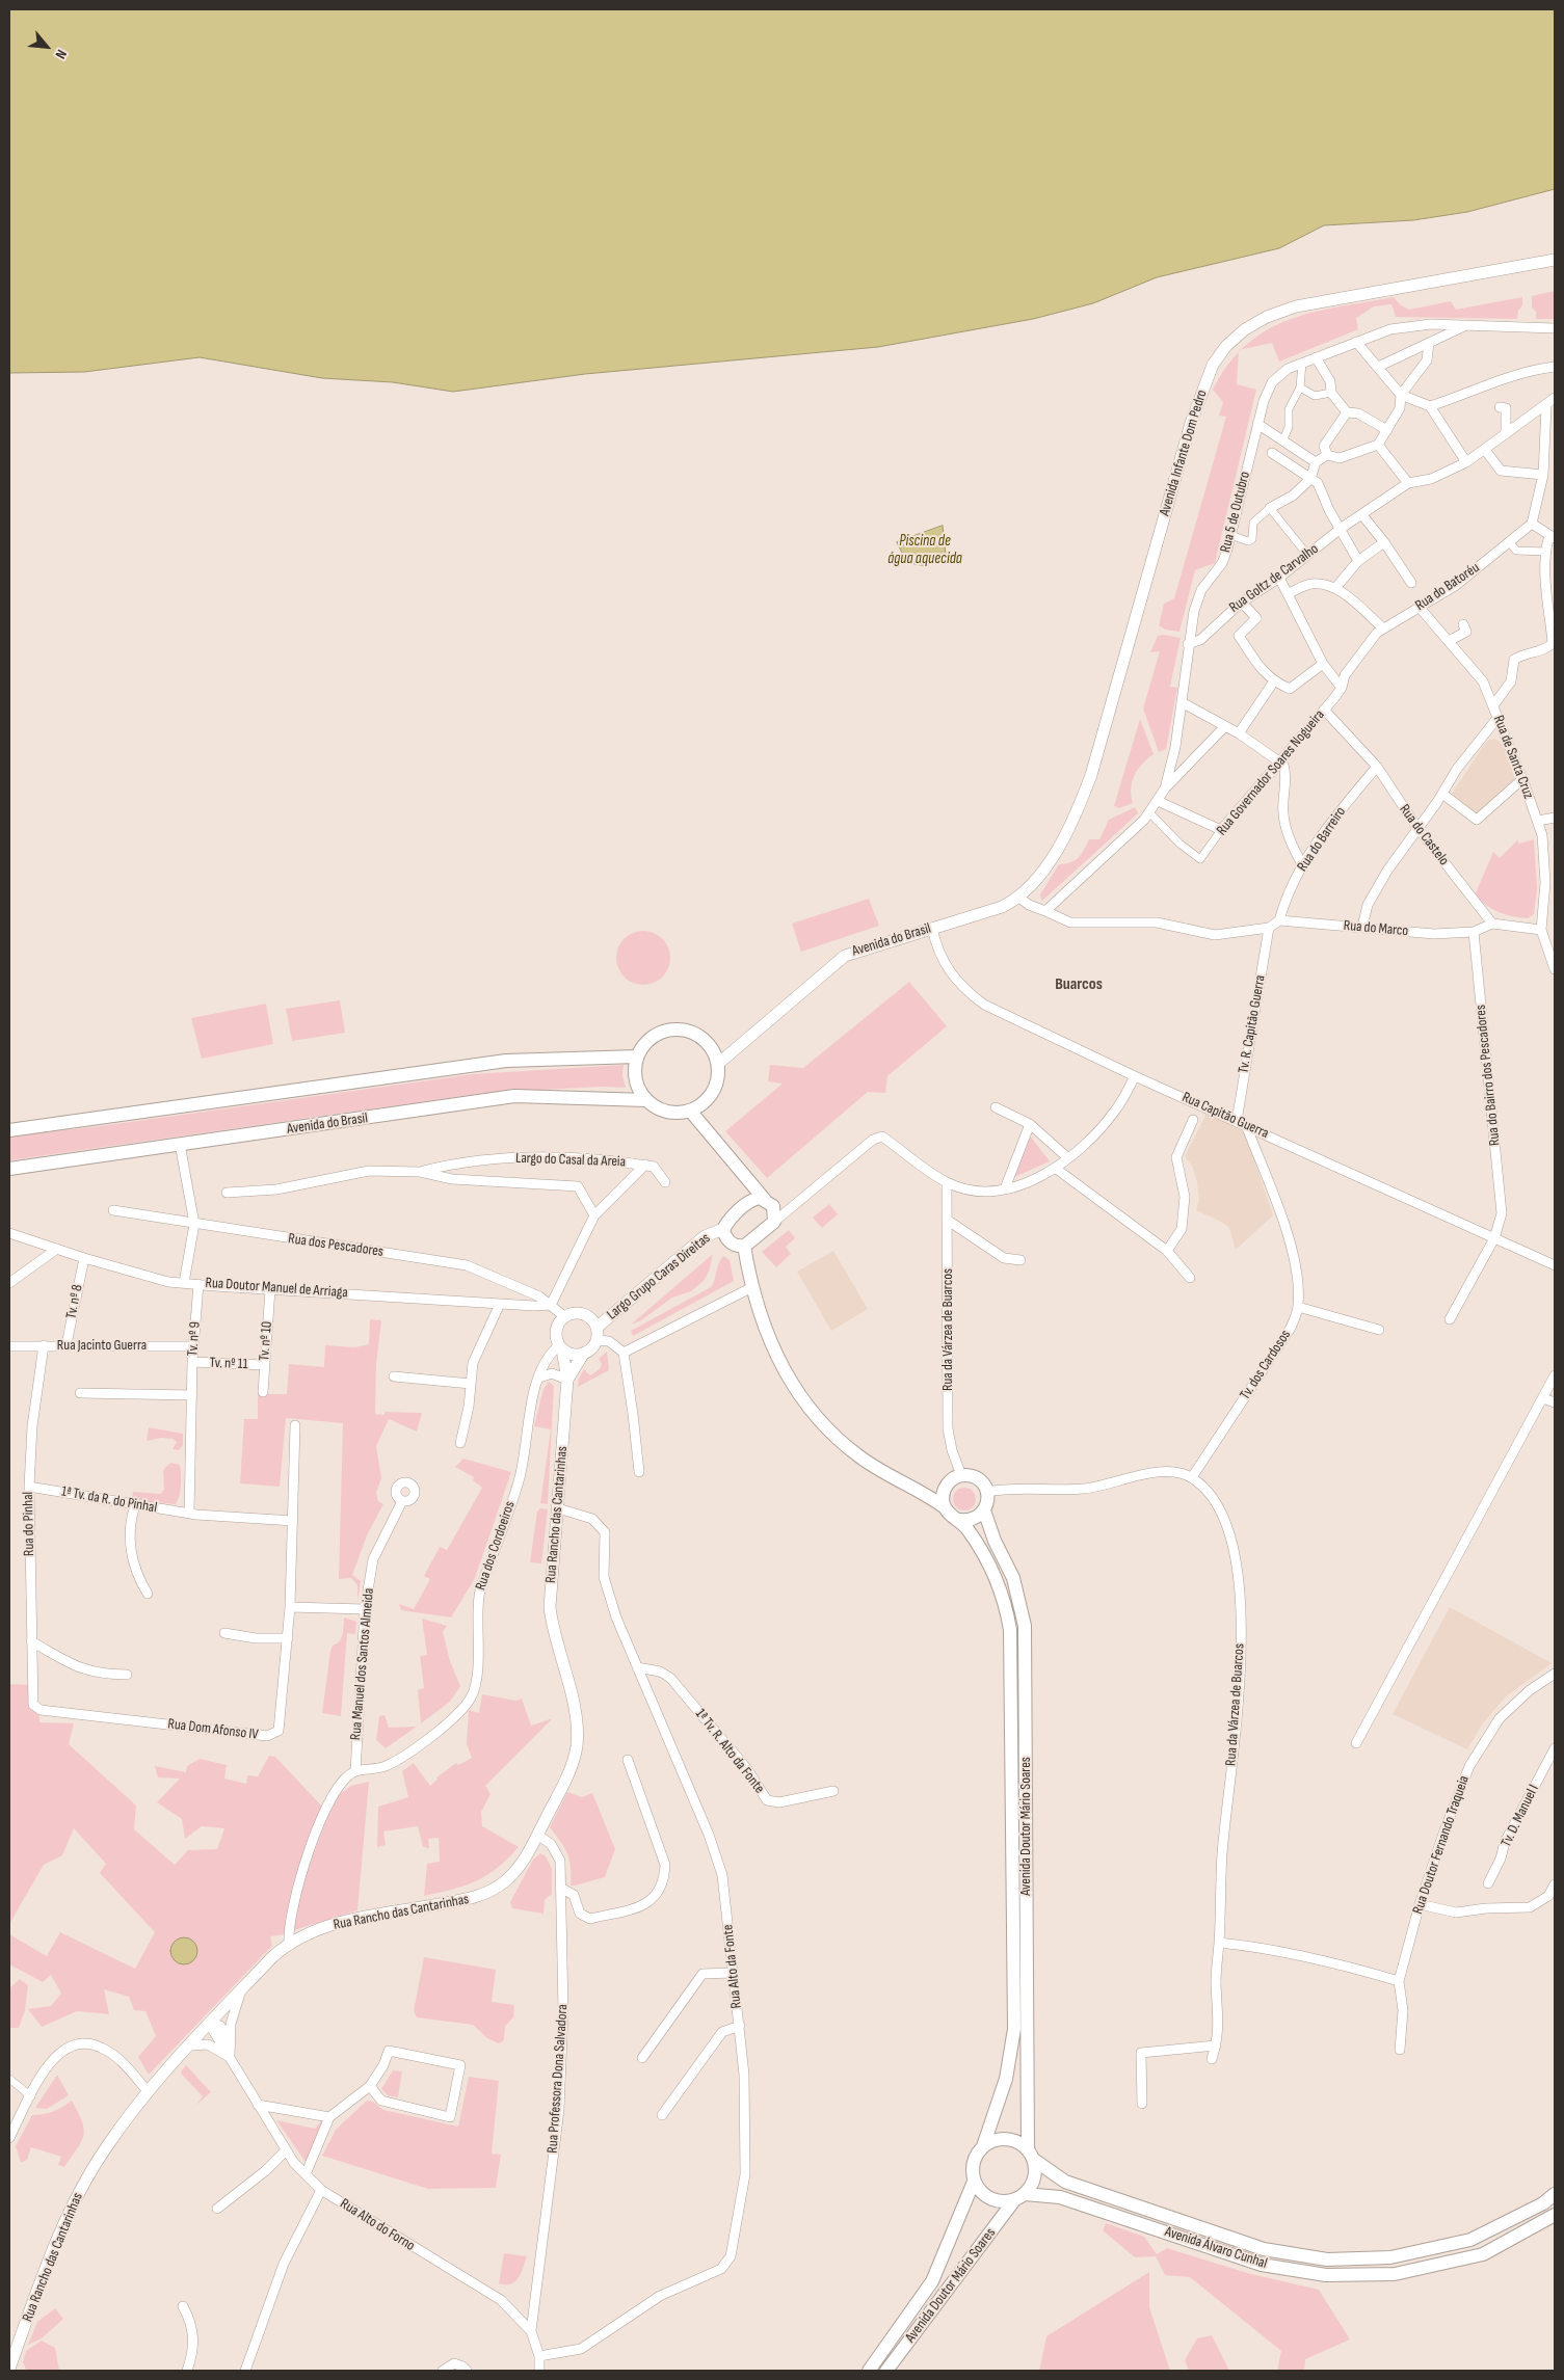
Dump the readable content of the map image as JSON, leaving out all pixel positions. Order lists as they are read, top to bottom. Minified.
{"streets":{"main road":["Avenida do Brasil","Avenida Doutor Mário Soares","Avenida Álvaro Cunhal"],"street":["Avenida Infante Dom Pedro","Rua 5 de Outubro","Rua Goltz de Carvalho","Rua do Batoréu","Rua de Santa Cruz","Rua Governador Soares Nogueira","Rua do Castelo","Rua do Barreiro","Rua do Marco","Tv. R. Capitão Guerra","Rua do Bairro dos Pescadores","Rua Capitão Guerra","Largo do Casal da Areia","Rua dos Pescadores","Largo Grupo Caras Direitas","Rua Doutor Manuel de Arriaga","Tv. nº 8","Rua da Várzea de Buarcos","Tv. nº 9","Tv. nº 10","Rua Jacinto Guerra","Tv. nº 11","Tv. dos Cardosos","1ª Tv. da R. do Pinhal","Rua Rancho das Cantarinhas","Rua do Pinhal","Rua dos Cordoeiros","Rua Manuel dos Santos Almeida","Rua Dom Afonso IV","1ª Tv. R. Alto da Fonte","Tv. D. Manuel I","Rua Doutor Fernando Traqueia","Rua Alto da Fonte","Rua Professora Dona Salvadora","Rua Alto do Forno"]},"crossings":[["Avenida Infante Dom Pedro","Avenida do Brasil"],["Rua 5 de Outubro","Rua Goltz de Carvalho"],["Rua 5 de Outubro","Rua Governador Soares Nogueira"],["Rua do Batoréu","Rua de Santa Cruz"],["Rua do Batoréu","Rua Governador Soares Nogueira"],["Rua Governador Soares Nogueira","Rua do Castelo"],["Rua do Castelo","Rua do Barreiro"],["Rua do Barreiro","Rua do Marco"],["Rua do Marco","Rua do Bairro dos Pescadores"],["Avenida do Brasil","Rua Capitão Guerra"],["Tv. R. Capitão Guerra","Rua Capitão Guerra"],["Tv. R. Capitão Guerra","Tv. dos Cardosos"],["Rua do Bairro dos Pescadores","Rua Capitão Guerra"],["Rua Capitão Guerra","Tv. dos Cardosos"],["Rua dos Pescadores","Largo Grupo Caras Direitas"],["Rua dos Pescadores","Rua Doutor Manuel de Arriaga"],["Rua dos Pescadores","Rua Rancho das Cantarinhas"],["Rua dos Pescadores","Rua dos Cordoeiros"],["Largo Grupo Caras Direitas","Rua Rancho das Cantarinhas"],["Largo Grupo Caras Direitas","Rua dos Cordoeiros"],["Rua Doutor Manuel de Arriaga","Tv. nº 8"],["Rua Doutor Manuel de Arriaga","Tv. nº 9"],["Rua Doutor Manuel de Arriaga","Tv. nº 10"],["Tv. nº 8","Rua Jacinto Guerra"],["Rua da Várzea de Buarcos","Tv. dos Cardosos"],["Rua da Várzea de Buarcos","Avenida Doutor Mário Soares"],["Tv. nº 9","Rua Jacinto Guerra"],["Tv. nº 9","Tv. nº 11"],["Tv. nº 9","1ª Tv. da R. do Pinhal"],["Tv. nº 10","Tv. nº 11"],["Rua Jacinto Guerra","Rua do Pinhal"],["1ª Tv. da R. do Pinhal","Rua do Pinhal"],["Rua Rancho das Cantarinhas","Rua dos Cordoeiros"],["Rua Rancho das Cantarinhas","Rua Alto da Fonte"],["Rua Rancho das Cantarinhas","Rua Professora Dona Salvadora"],["Rua Rancho das Cantarinhas","Rua Alto do Forno"],["Rua do Pinhal","Rua Dom Afonso IV"],["Rua dos Cordoeiros","Rua Manuel dos Santos Almeida"],["1ª Tv. R. Alto da Fonte","Rua Alto da Fonte"],["Avenida Doutor Mário Soares","Avenida Álvaro Cunhal"],["Rua Alto da Fonte","Rua Alto do Forno"],["Rua Professora Dona Salvadora","Rua Alto do Forno"]],"districts":["Buarcos"],"water":["Piscina de água aquecida"],"north":"bottom right"}
